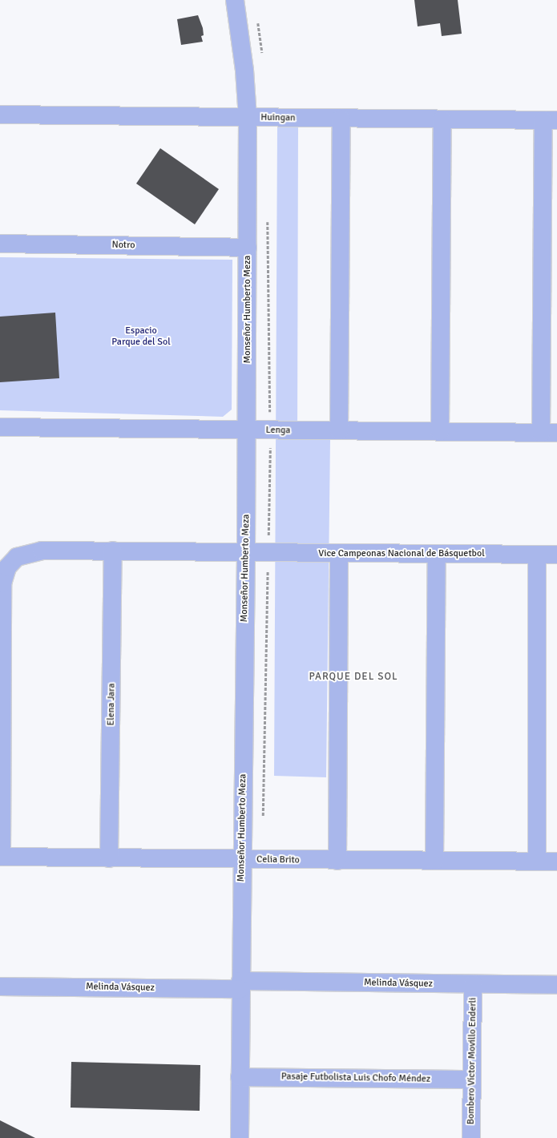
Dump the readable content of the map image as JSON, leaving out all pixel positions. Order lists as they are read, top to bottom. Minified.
{"streets":{"street":["Huingan","Notro","Monseñor Humberto Meza","Lenga","Vice Campeonas Nacional de Básquetbol","Elena Jara","Celia Brito","Melinda Vásquez","Bombero Víctor Movillo Enderli","Pasaje Futbolista Luis Chofo Méndez"]},"crossings":[["Huingan","Monseñor Humberto Meza"],["Notro","Monseñor Humberto Meza"],["Monseñor Humberto Meza","Lenga"],["Monseñor Humberto Meza","Vice Campeonas Nacional de Básquetbol"],["Monseñor Humberto Meza","Celia Brito"],["Monseñor Humberto Meza","Melinda Vásquez"],["Monseñor Humberto Meza","Pasaje Futbolista Luis Chofo Méndez"],["Vice Campeonas Nacional de Básquetbol","Elena Jara"],["Elena Jara","Celia Brito"],["Melinda Vásquez","Bombero Víctor Movillo Enderli"],["Bombero Víctor Movillo Enderli","Pasaje Futbolista Luis Chofo Méndez"]],"districts":["PARQUE DEL SOL"],"parks":["Espacio Parque del Sol"]}
